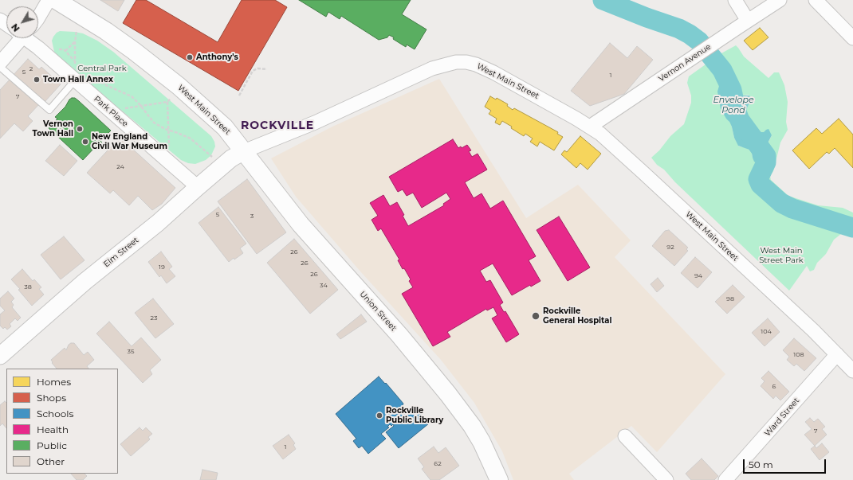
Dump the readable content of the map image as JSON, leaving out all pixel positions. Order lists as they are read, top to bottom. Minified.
{"streets":{"main road":["West Main Street","Union Street"],"street":["Vernon Avenue","Park Place","Elm Street","Ward Street"]},"crossings":[["Vernon Avenue","West Main Street"],["West Main Street","Elm Street"],["West Main Street","Union Street"],["West Main Street","Ward Street"],["Park Place","Elm Street"],["Elm Street","Union Street"]],"districts":["ROCKVILLE"],"water":["Envelope Pond"],"parks":["Central Park","West Main Street Park"],"places":["Anthony's","Town Hall Annex","Vernon Town Hall","New England Civil War Museum","Rockville General Hospital","Rockville Public Library"],"house_numbers":["2","5","1","7","24","5","3","92","26","26","19","26","94","34","38","98","23","104","35","108","6","7","1","62"],"legend":["Homes","Shops","Schools","Health","Public","Other"],"scale_bar":"50 m","north":"bottom left"}
